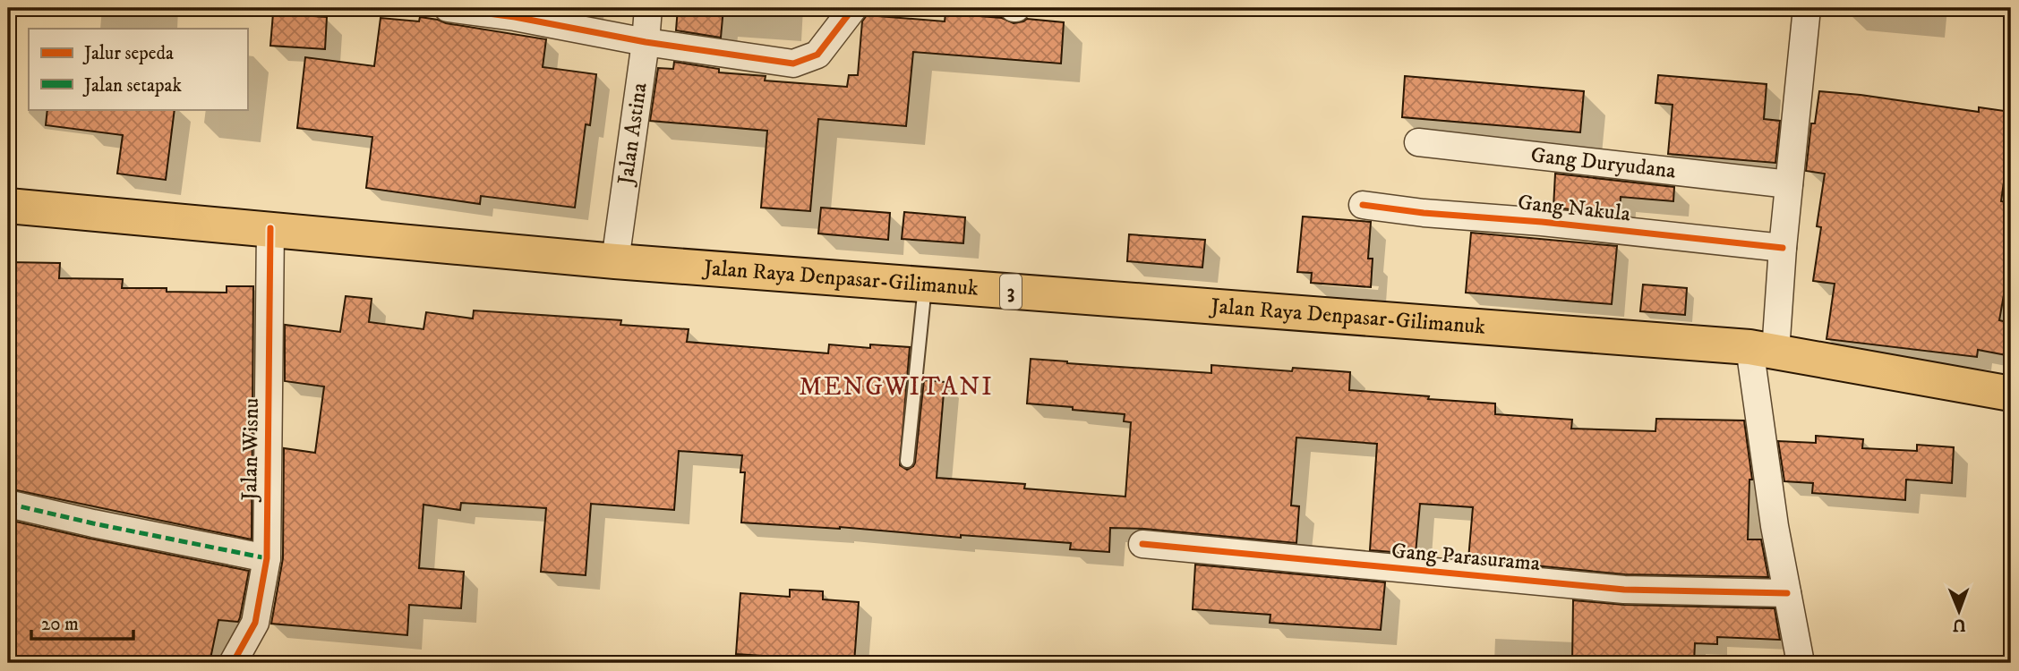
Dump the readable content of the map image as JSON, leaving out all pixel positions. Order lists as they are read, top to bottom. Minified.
{"streets":{"highway":["Jalan Raya Denpasar-Gilimanuk","3"],"street":["Jalan Astina","Gang Duryudana","Gang Nakula","Jalan Wisnu","Gang Parasurama"]},"crossings":[["Jalan Astina","Jalan Raya Denpasar-Gilimanuk"],["Jalan Raya Denpasar-Gilimanuk","Jalan Wisnu"]],"districts":["MENGWITANI"],"legend":["Jalur sepeda","Jalan setapak"],"scale_bar":"20 m","north":"bottom"}
